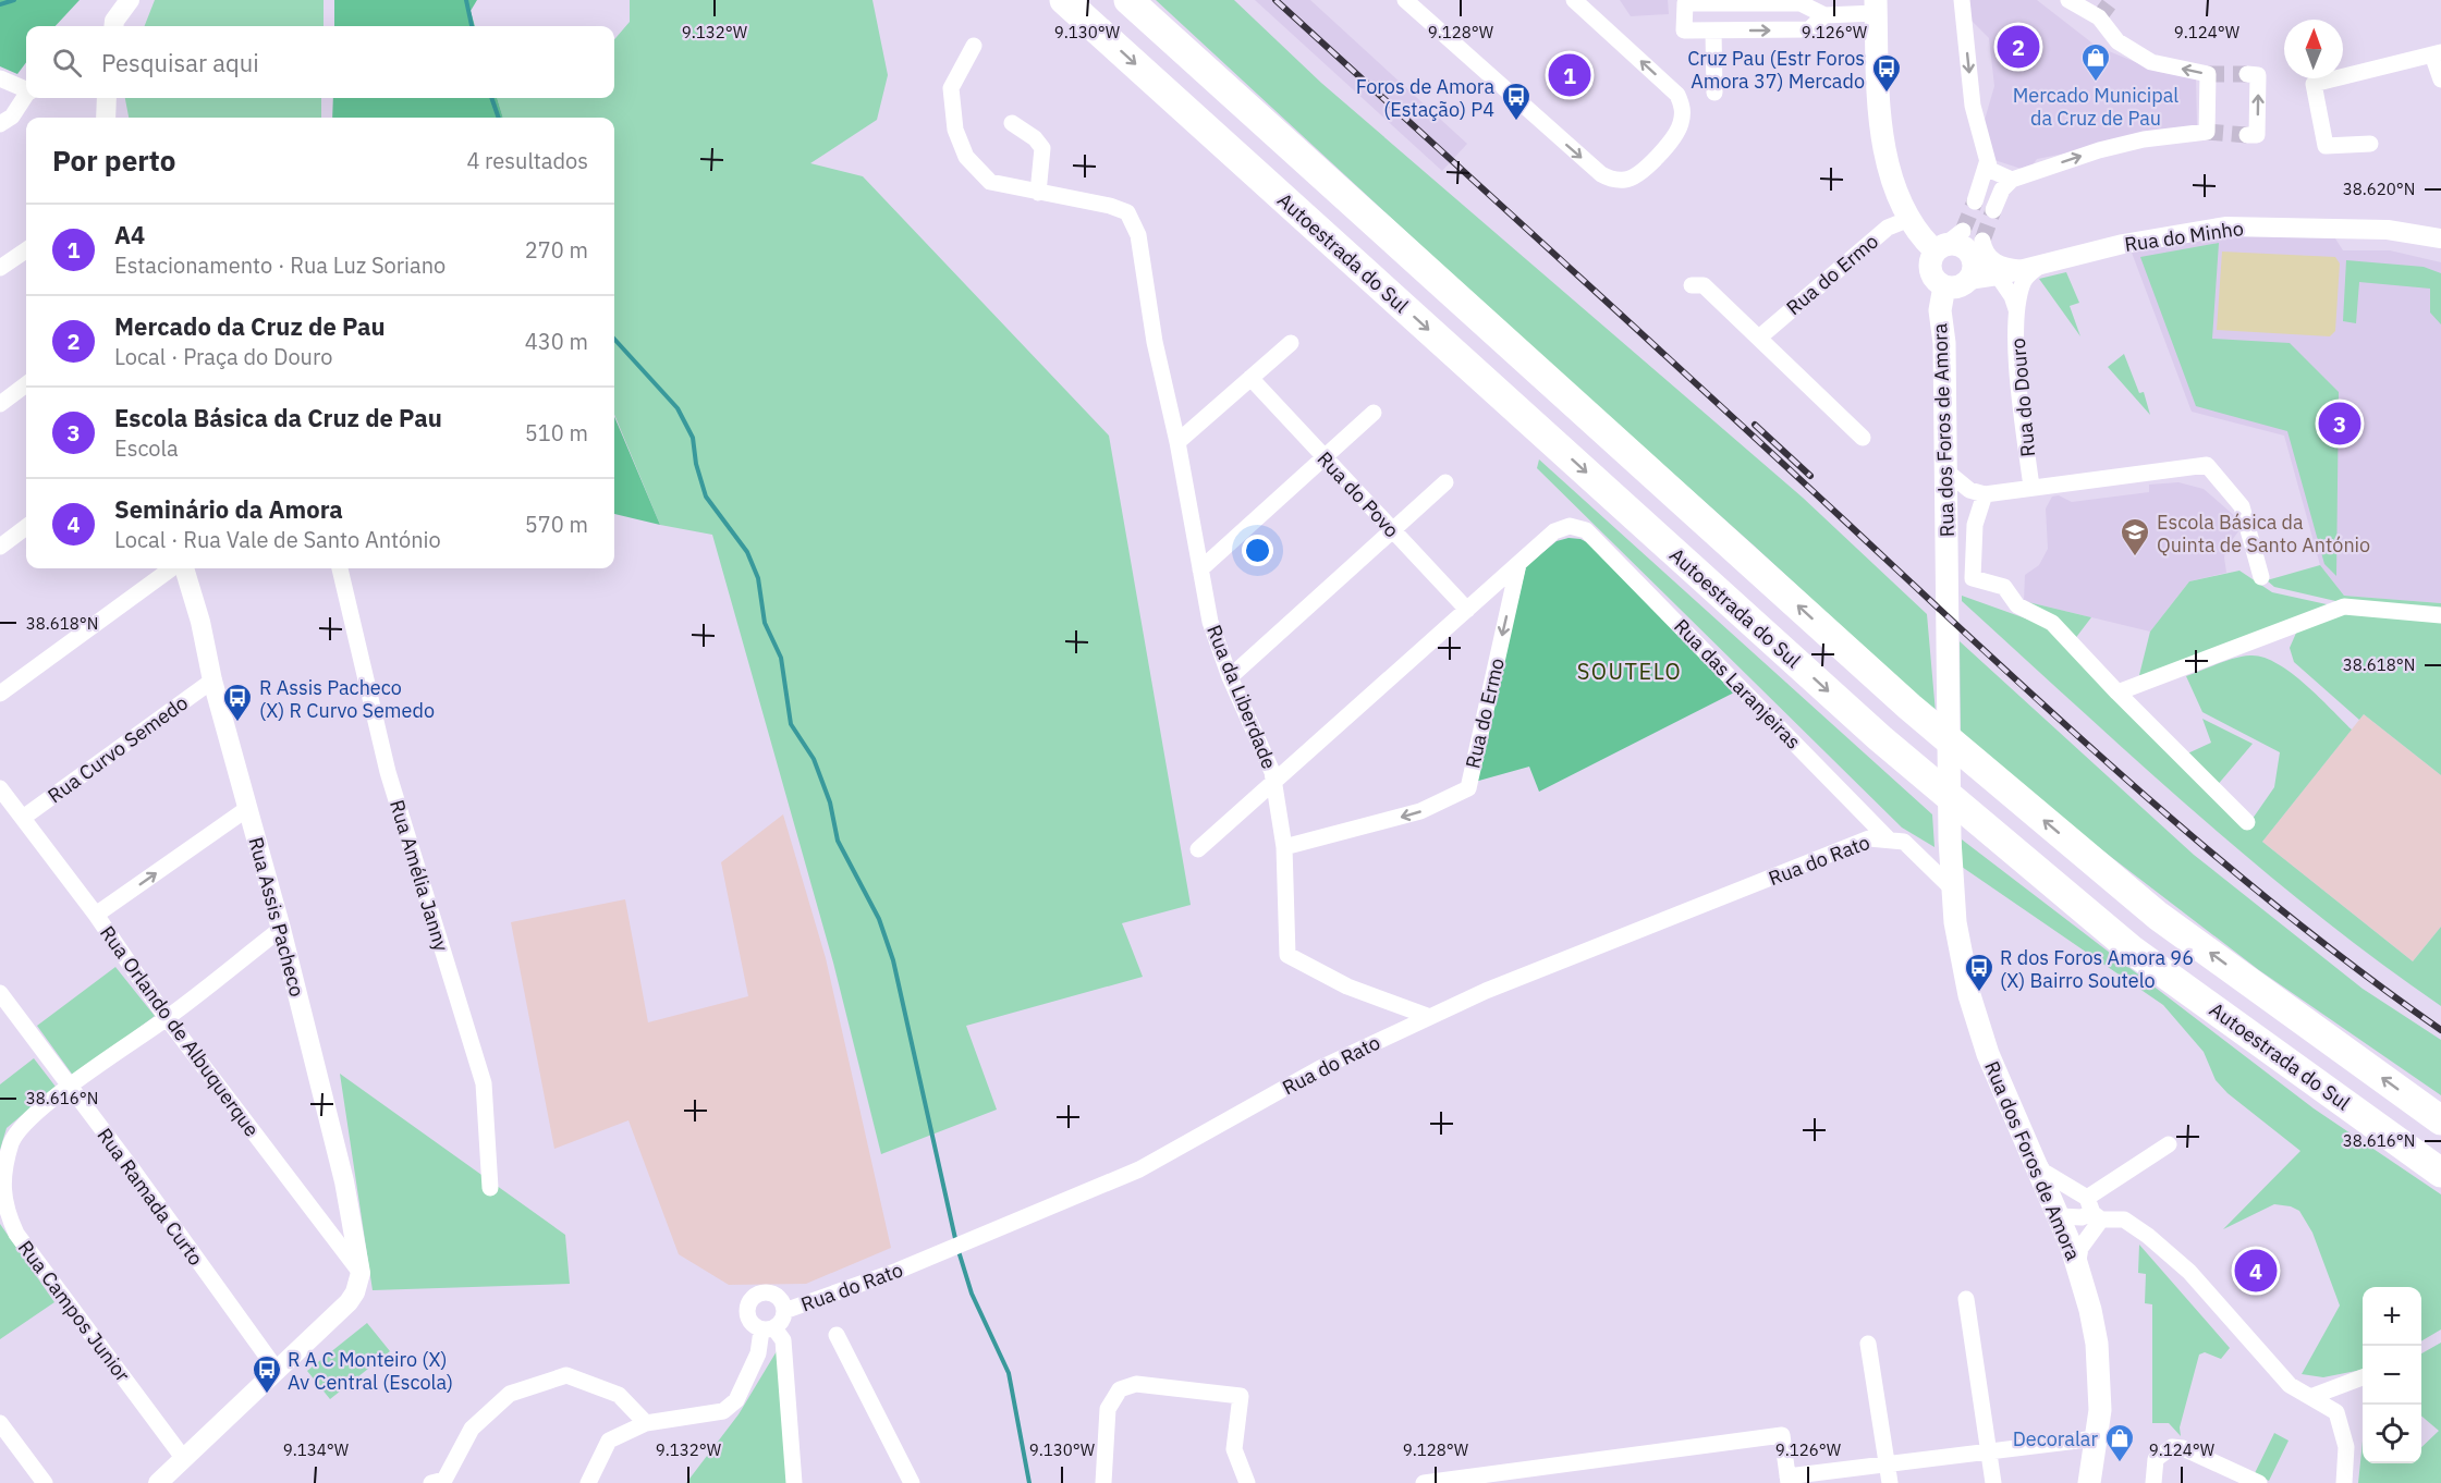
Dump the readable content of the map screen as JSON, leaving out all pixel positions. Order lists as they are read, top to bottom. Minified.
{"streets":{"highway":["Autoestrada do Sul"],"main road":["Rua dos Foros de Amora"],"street":["Rua do Minho","Rua do Ermo","Rua do Douro","Rua do Povo","Rua das Laranjeiras","Rua da Liberdade","Rua Curvo Semedo","Rua do Rato","Rua Amélia Janny","Rua Assis Pacheco","Rua Orlando de Albuquerque","Rua Ramada Curto","Rua Campos Junior"]},"crossings":[["Rua do Ermo","Rua das Laranjeiras"],["Rua do Ermo","Rua da Liberdade"],["Rua dos Foros de Amora","Rua das Laranjeiras"],["Rua das Laranjeiras","Rua do Rato"],["Rua da Liberdade","Rua do Rato"],["Rua Curvo Semedo","Rua Assis Pacheco"],["Rua Curvo Semedo","Rua Orlando de Albuquerque"],["Rua Assis Pacheco","Rua Orlando de Albuquerque"],["Rua Assis Pacheco","Rua Campos Junior"],["Rua Orlando de Albuquerque","Rua Campos Junior"],["Rua Ramada Curto","Rua Campos Junior"]],"districts":["SOUTELO"],"places":{"shop":["Mercado Municipal da Cruz de Pau","Decoralar"],"bus stop":["Cruz Pau (Estr Foros Amora 37) Mercado","Foros de Amora (Estação) P4","R Assis Pacheco (X) R Curvo Semedo","R dos Foros Amora 96 (X) Bairro Soutelo","R A C Monteiro (X) Av Central (Escola)"],"school or university":["Escola Básica da Quinta de Santo António"]},"north":"top","page":{"pins":["2","1","3","4"],"search":"Pesquisar aqui","heading":["Por perto","4 resultados"],"list":[{"mark":"1","name":"A4","note":"Estacionamento · Rua Luz Soriano","value":"270 m"},{"mark":"2","name":"Mercado da Cruz de Pau","note":"Local · Praça do Douro","value":"430 m"},{"mark":"3","name":"Escola Básica da Cruz de Pau","note":"Escola","value":"510 m"},{"mark":"4","name":"Seminário da Amora","note":"Local · Rua Vale de Santo António","value":"570 m"}],"map_buttons":["+","−"]},"coordinates":["9.132°W","9.130°W","9.128°W","9.126°W","9.124°W","38.620°N","38.618°N","38.616°N","9.134°W"]}
